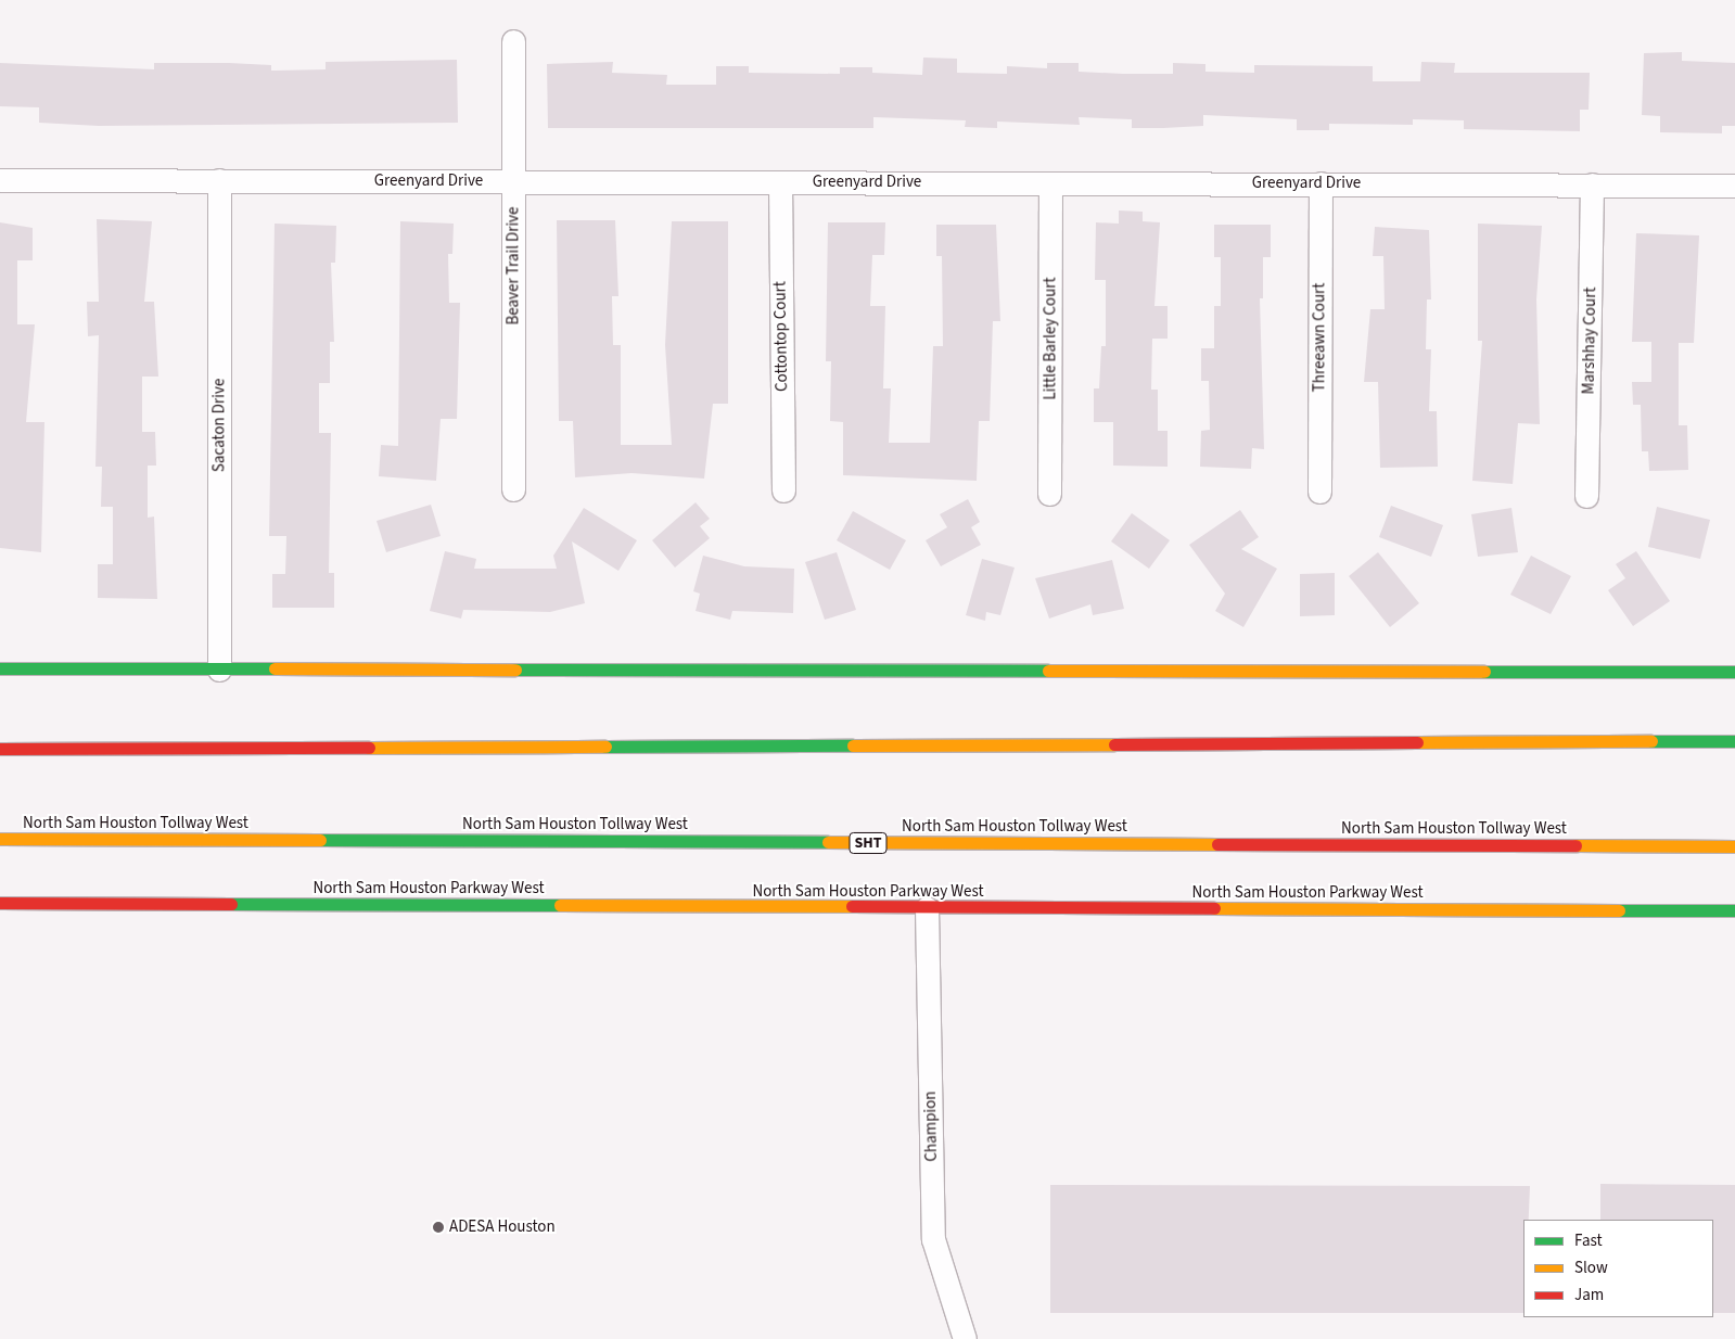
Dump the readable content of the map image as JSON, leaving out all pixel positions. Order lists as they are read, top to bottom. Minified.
{"streets":{"main road":["North Sam Houston Tollway West","SHT","North Sam Houston Parkway West"],"street":["Greenyard Drive","Beaver Trail Drive","Cottontop Court","Threeawn Court","Little Barley Court","Marshhay Court","Sacaton Drive","Champion"]},"crossings":[["Greenyard Drive","Beaver Trail Drive"],["Greenyard Drive","Cottontop Court"],["Greenyard Drive","Threeawn Court"],["Greenyard Drive","Little Barley Court"],["Greenyard Drive","Marshhay Court"],["Greenyard Drive","Sacaton Drive"],["North Sam Houston Parkway West","Champion"]],"places":["ADESA Houston"],"legend":["Fast","Slow","Jam"]}
